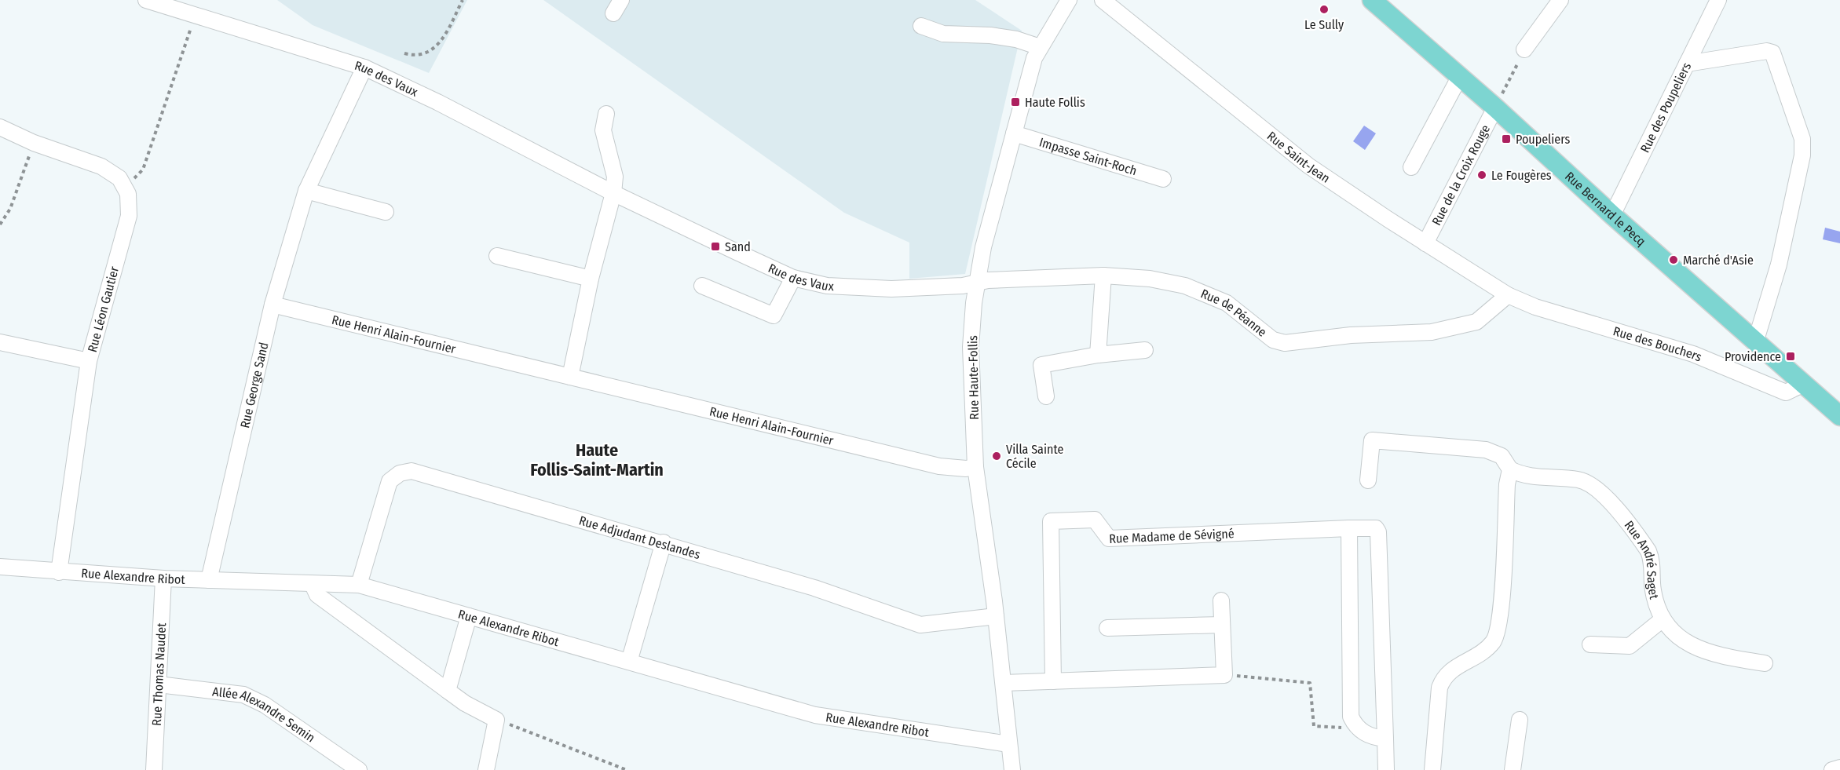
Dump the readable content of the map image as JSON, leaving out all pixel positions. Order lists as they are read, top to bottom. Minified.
{"streets":{"main road":["Rue Bernard le Pecq"],"street":["Rue des Vaux","Rue des Poupeliers","Impasse Saint-Roch","Rue Saint-Jean","Rue de la Croix Rouge","Rue Léon Gautier","Rue de Péanne","Rue Henri Alain-Fournier","Rue des Bouchers","Rue Haute-Follis","Rue George Sand","Rue Madame de Sévigné","Rue Adjudant Deslandes","Rue André Saget","Rue Alexandre Ribot","Rue Thomas Naudet","Allée Alexandre Semin"]},"crossings":[["Rue des Vaux","Rue de Péanne"],["Rue des Vaux","Rue Haute-Follis"],["Rue des Vaux","Rue George Sand"],["Rue des Poupeliers","Rue Bernard le Pecq"],["Impasse Saint-Roch","Rue Haute-Follis"],["Rue Saint-Jean","Rue de la Croix Rouge"],["Rue Saint-Jean","Rue de Péanne"],["Rue Saint-Jean","Rue des Bouchers"],["Rue de la Croix Rouge","Rue Bernard le Pecq"],["Rue Bernard le Pecq","Rue des Bouchers"],["Rue Léon Gautier","Rue Alexandre Ribot"],["Rue de Péanne","Rue des Bouchers"],["Rue de Péanne","Rue Haute-Follis"],["Rue Henri Alain-Fournier","Rue Haute-Follis"],["Rue Henri Alain-Fournier","Rue George Sand"],["Rue Haute-Follis","Rue Adjudant Deslandes"],["Rue Haute-Follis","Rue Alexandre Ribot"],["Rue George Sand","Rue Alexandre Ribot"],["Rue Adjudant Deslandes","Rue Alexandre Ribot"],["Rue Alexandre Ribot","Rue Thomas Naudet"],["Rue Thomas Naudet","Allée Alexandre Semin"]],"districts":["Haute Follis-Saint-Martin"],"places":{"other":["Le Sully","Le Fougères","Marché d'Asie","Villa Sainte Cécile"],"transit":["Haute Follis","Poupeliers","Sand","Providence"]}}
